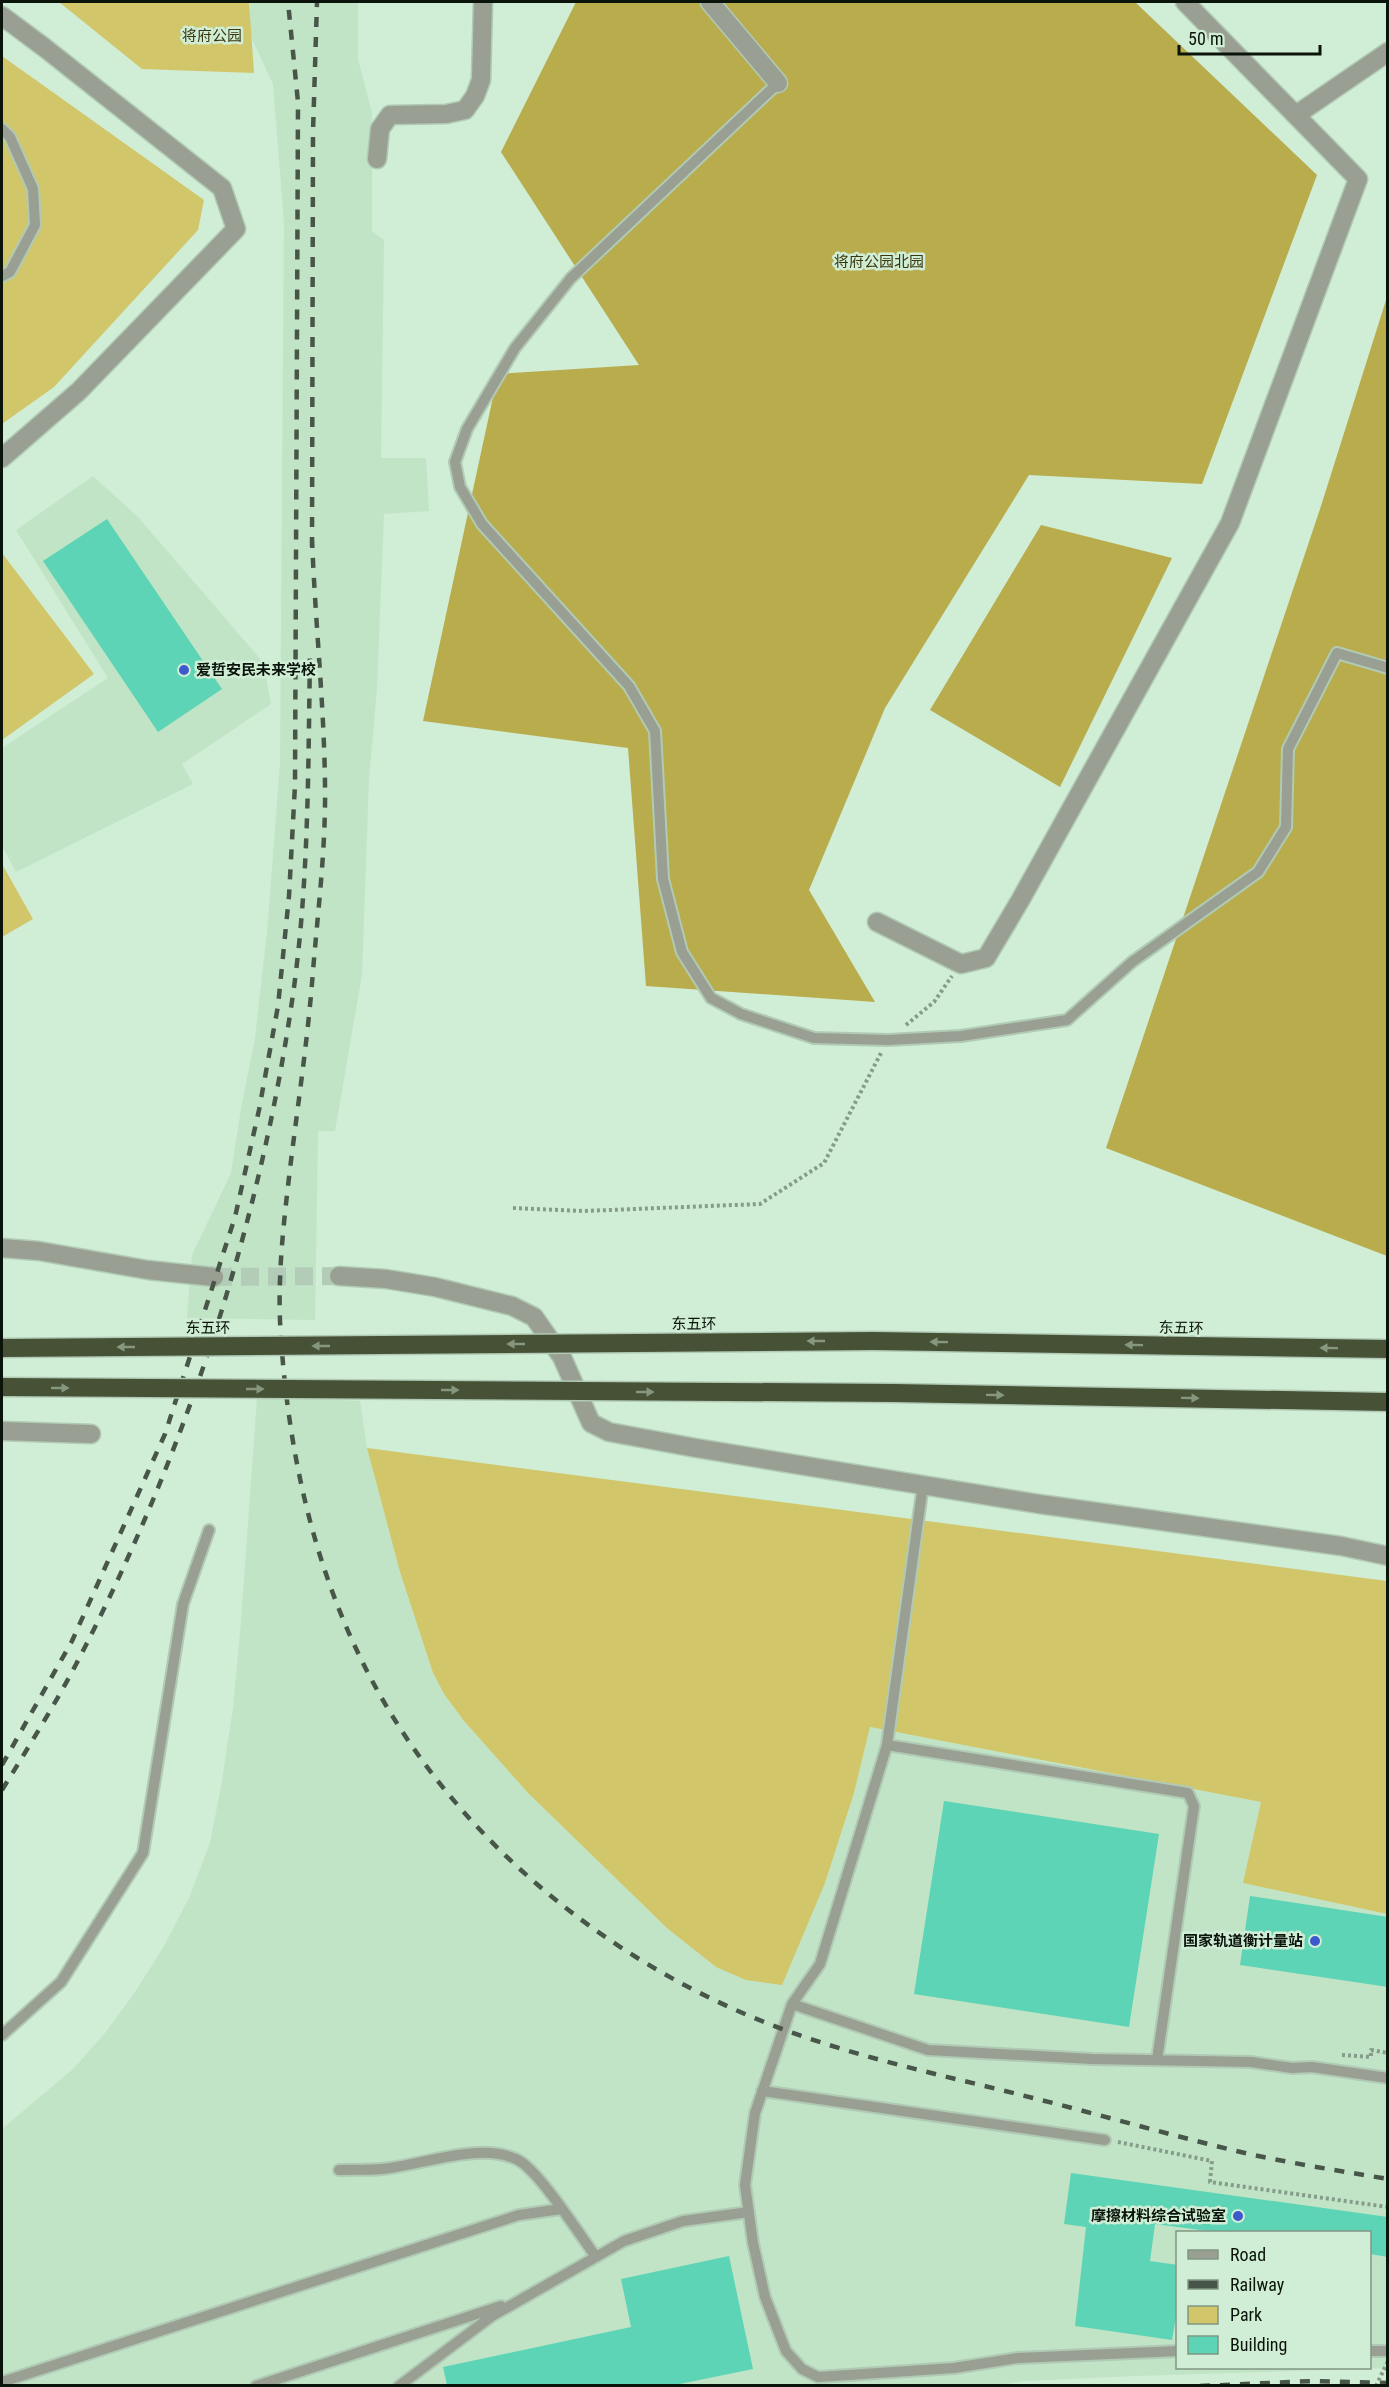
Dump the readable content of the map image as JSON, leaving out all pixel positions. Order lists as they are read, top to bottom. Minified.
{"streets":{"highway":["东五环"]},"parks":["将府公园","将府公园北园"],"places":["爱哲安民未来学校","国家轨道衡计量站","摩擦材料综合试验室"],"legend":["Road","Railway","Park","Building"],"scale_bar":"50 m"}
